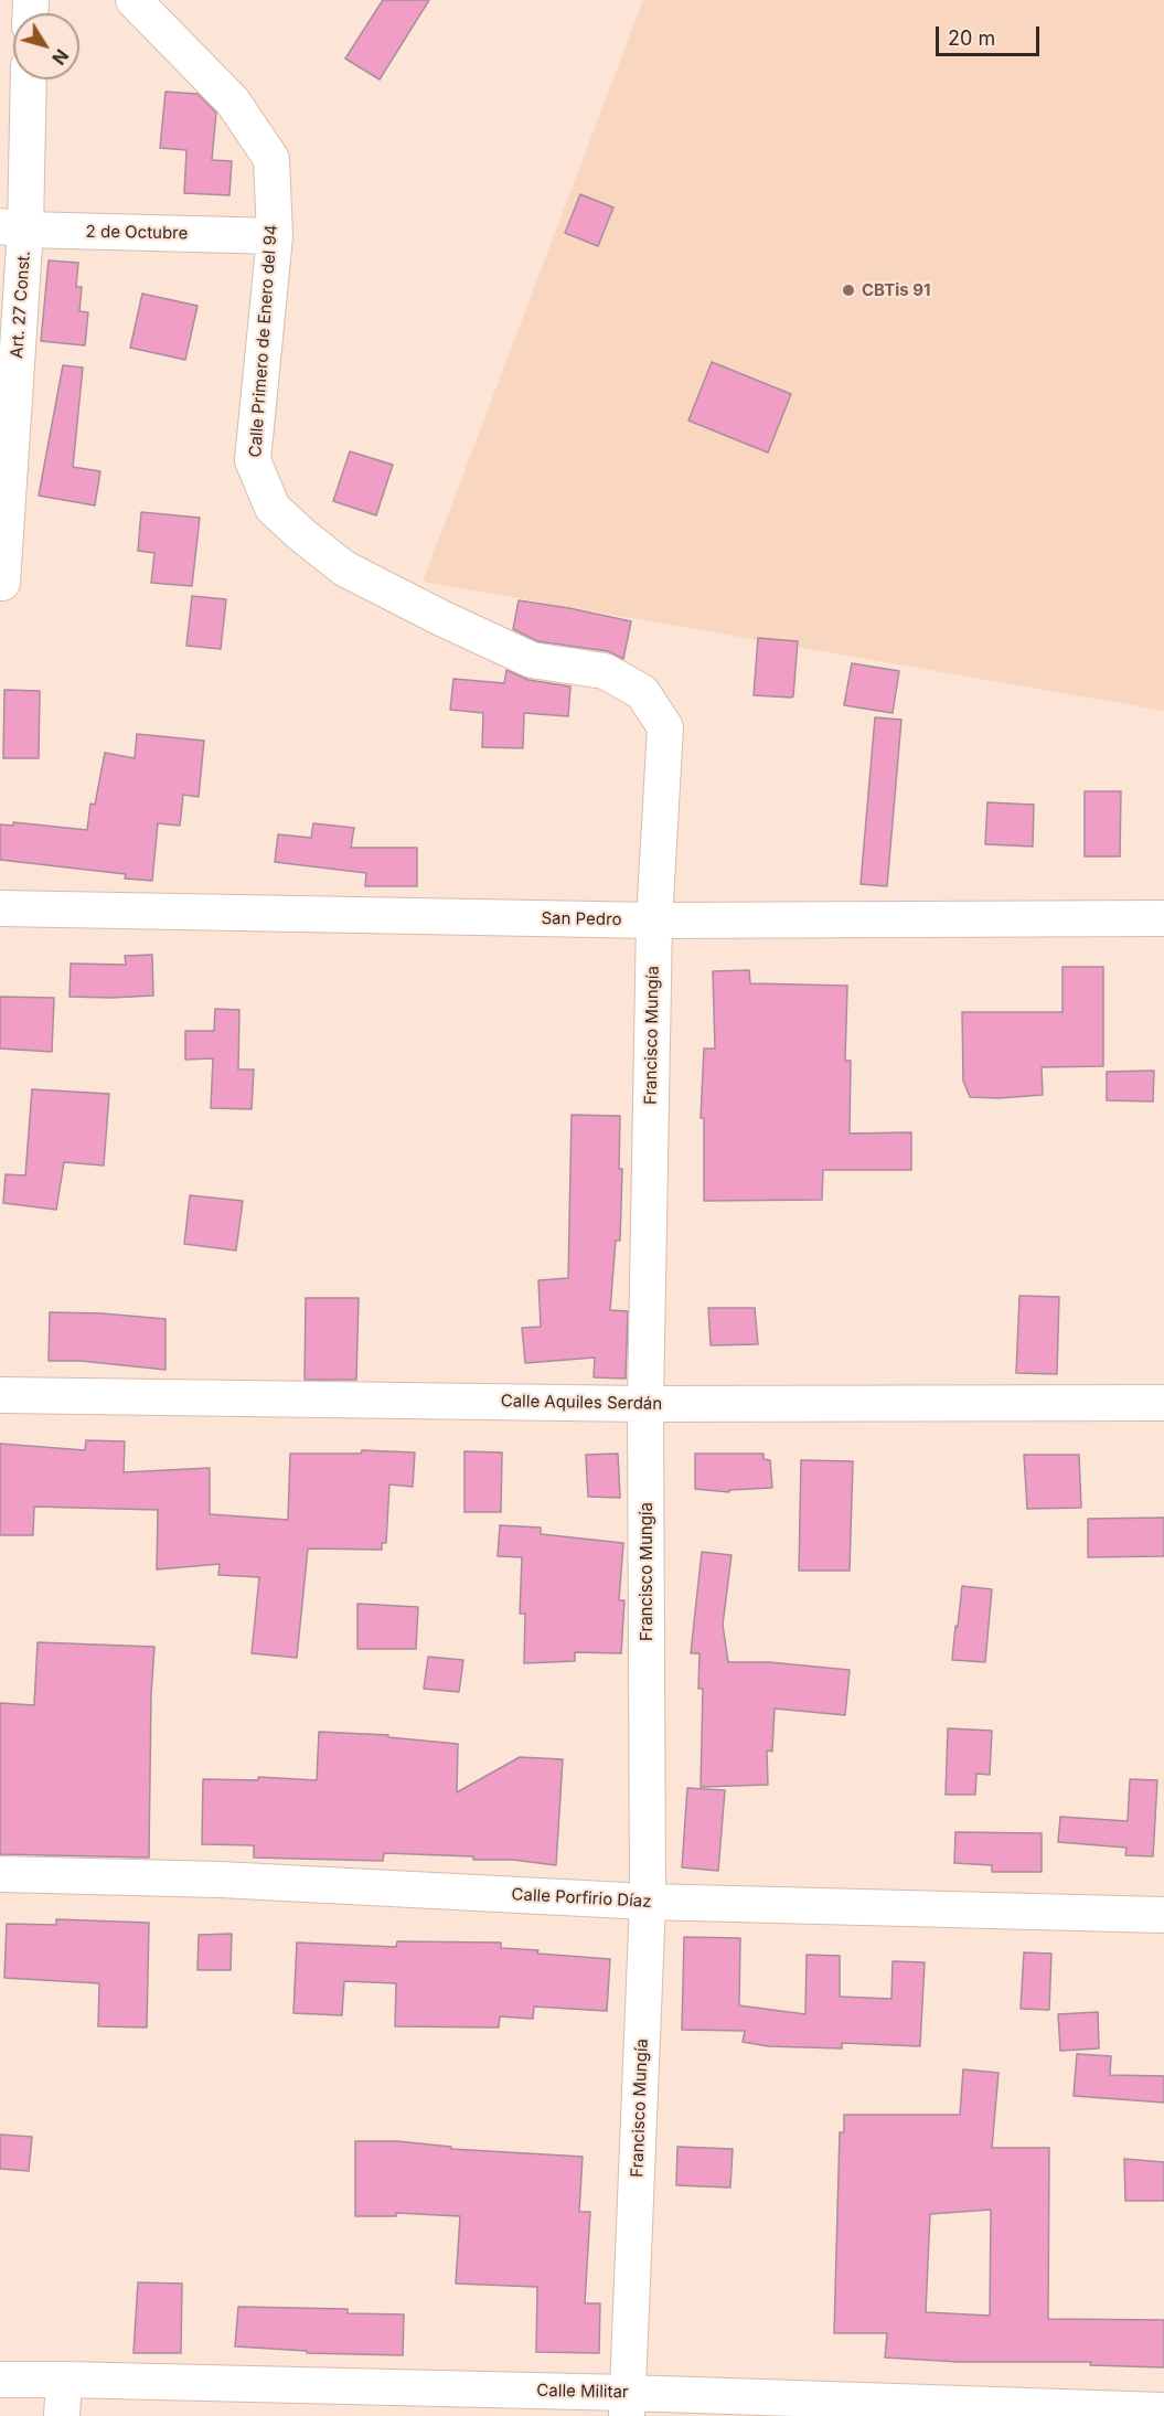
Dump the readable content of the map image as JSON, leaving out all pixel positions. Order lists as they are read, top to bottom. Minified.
{"streets":{"street":["2 de Octubre","Art. 27 Const.","Calle Primero de Enero del 94","San Pedro","Francisco Mungía","Calle Aquiles Serdán","Calle Porfirio Díaz","Calle Militar"]},"crossings":[["2 de Octubre","Art. 27 Const."],["2 de Octubre","Calle Primero de Enero del 94"],["Calle Primero de Enero del 94","Francisco Mungía"],["San Pedro","Francisco Mungía"],["Francisco Mungía","Calle Aquiles Serdán"],["Francisco Mungía","Calle Porfirio Díaz"],["Francisco Mungía","Calle Militar"]],"places":["CBTis 91"],"scale_bar":"20 m","north":"bottom right"}
